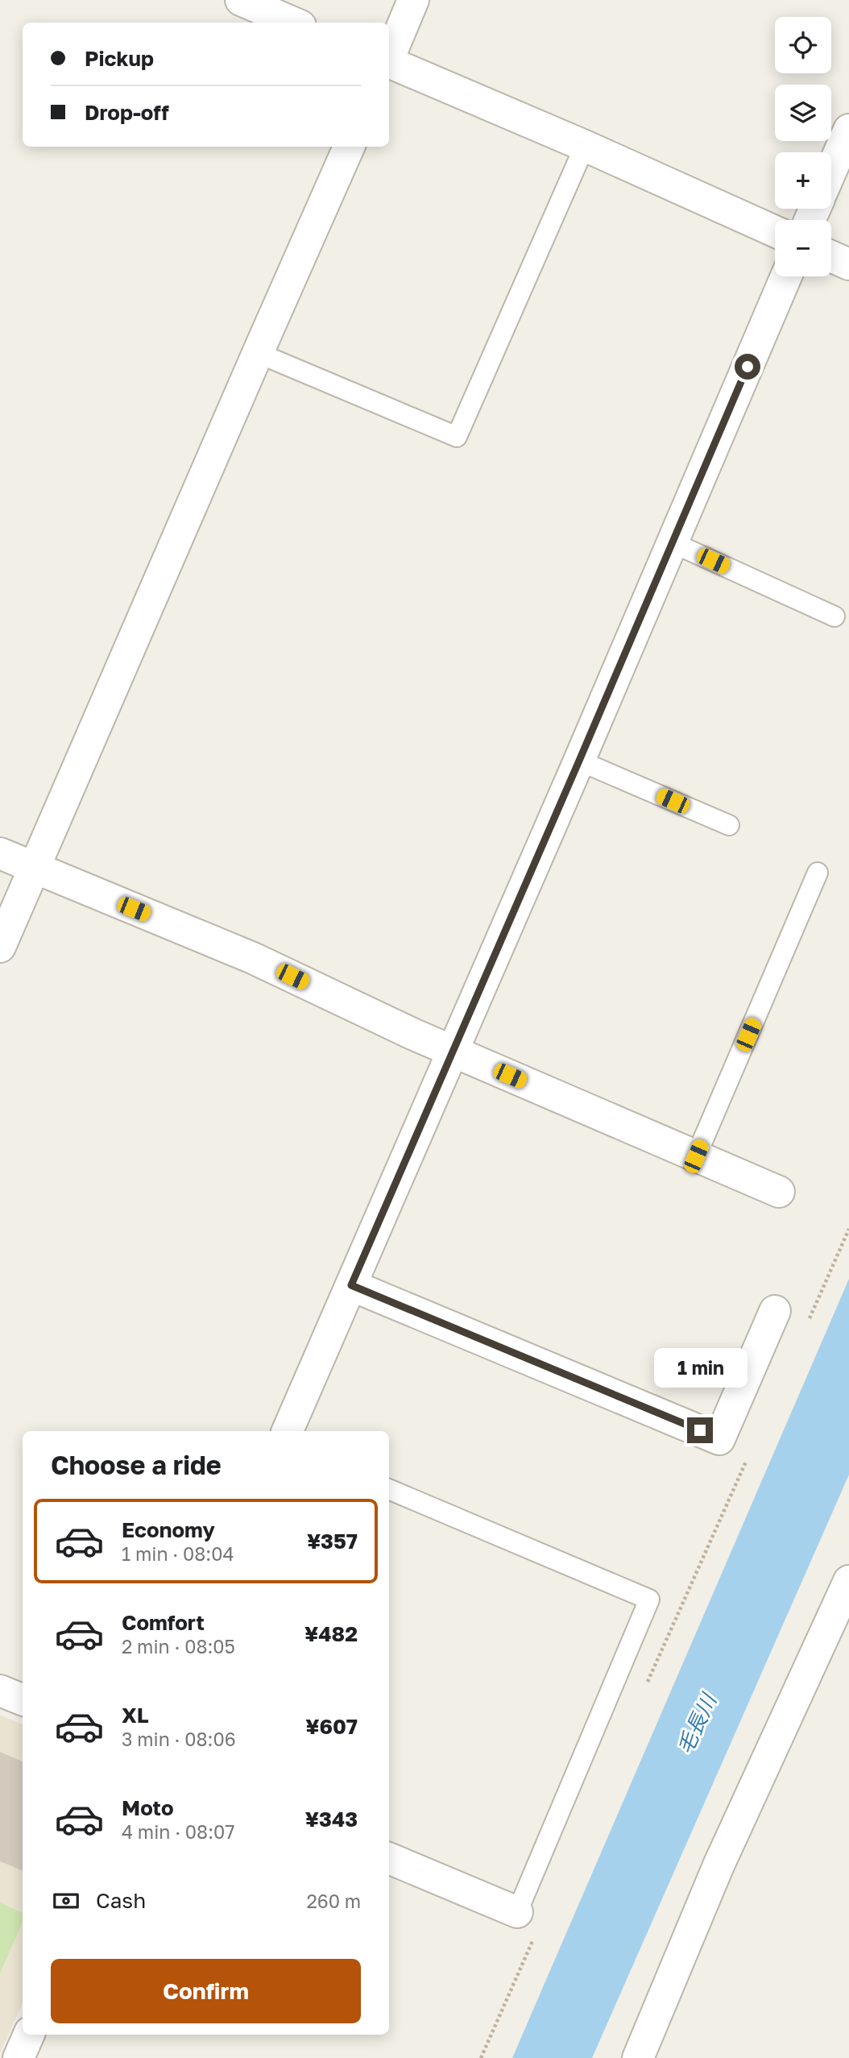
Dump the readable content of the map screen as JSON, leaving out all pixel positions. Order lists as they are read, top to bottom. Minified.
{"water":["毛長川"],"page":{"map_buttons":["+","−"],"banner":["Pickup","Drop-off"],"bubble":"1 min","heading":"Choose a ride","list":[{"name":"Economy","note":"1 min · 08:04","value":"¥357"},{"name":"Comfort","note":"2 min · 08:05","value":"¥482"},{"name":"XL","note":"3 min · 08:06","value":"¥607"},{"name":"Moto","note":"4 min · 08:07","value":"¥343"}],"pay":["Cash","260 m"],"buttons":"Confirm"}}
